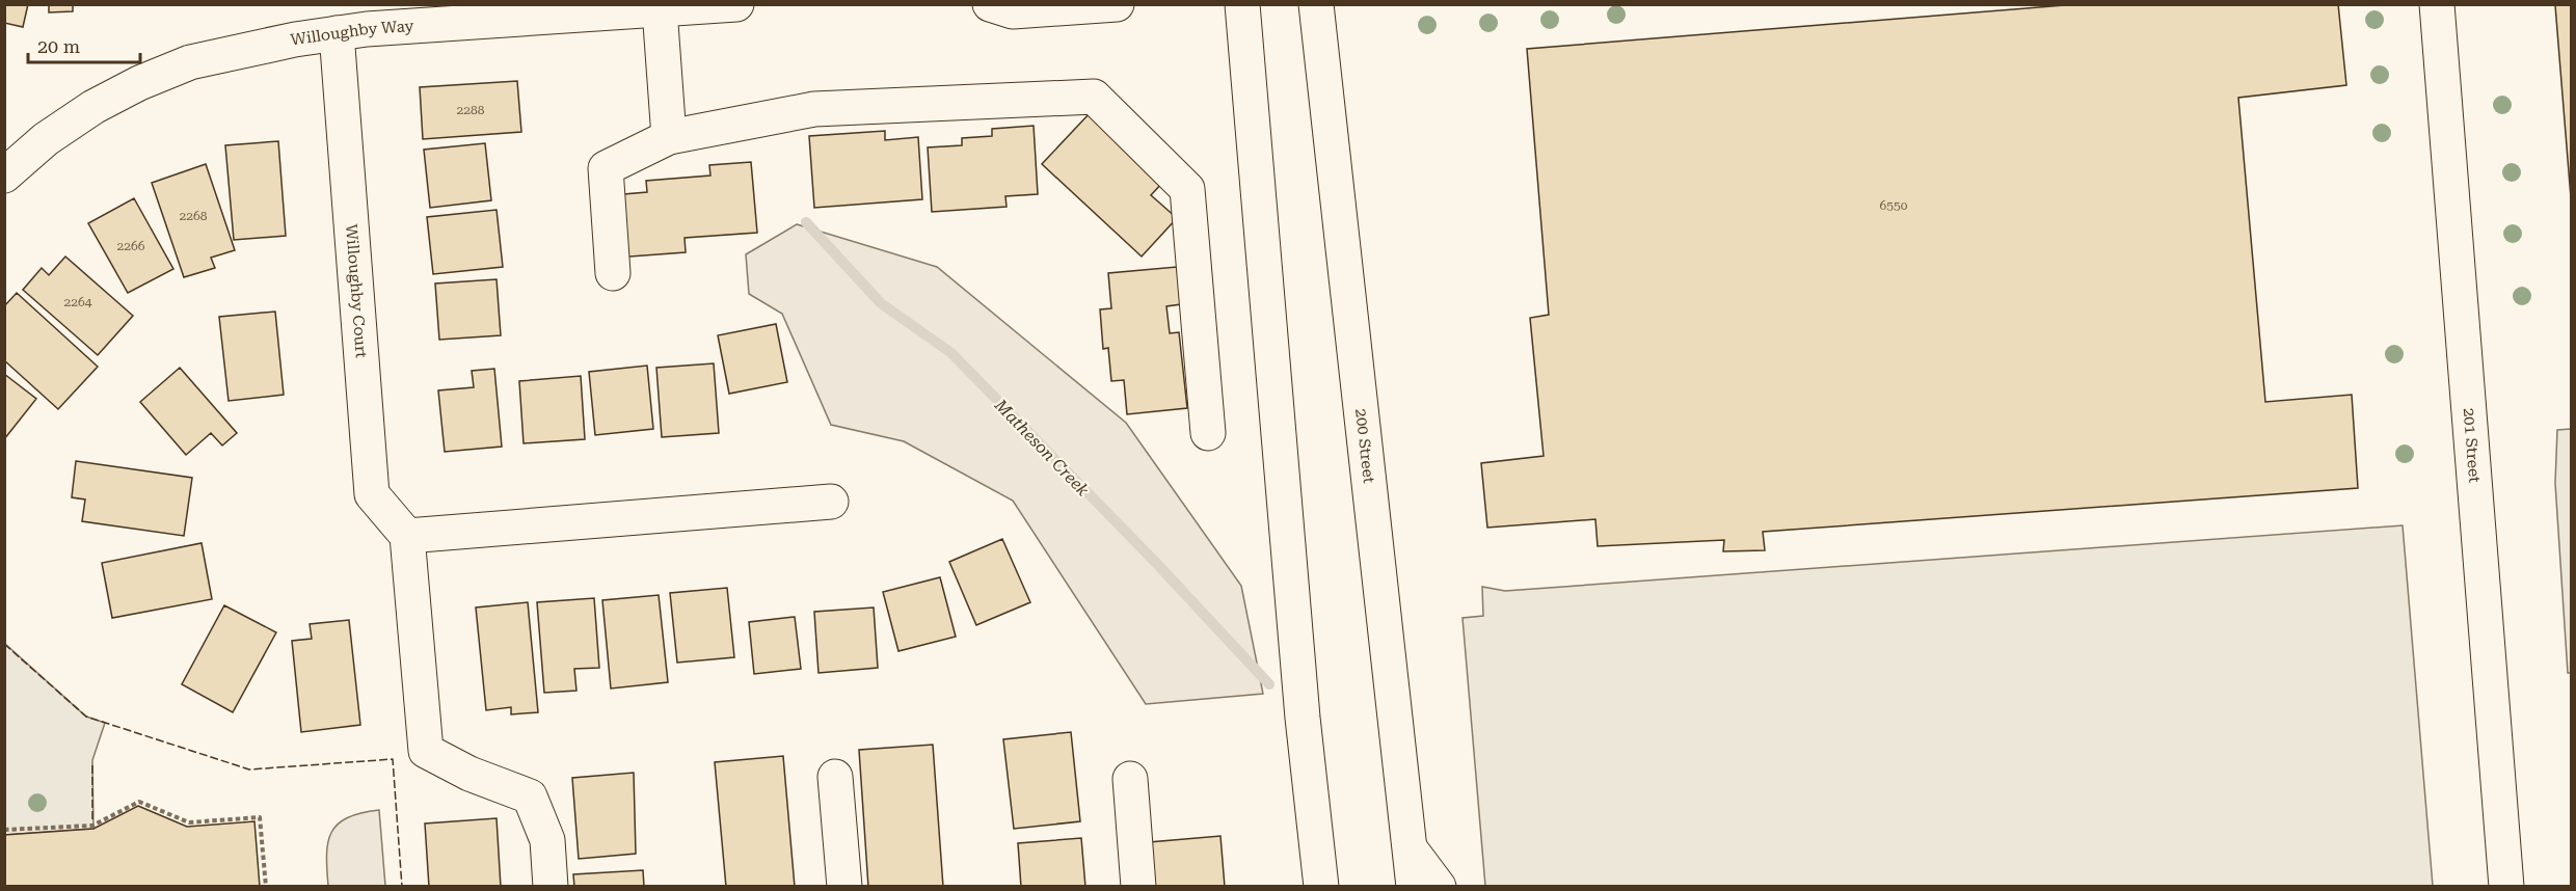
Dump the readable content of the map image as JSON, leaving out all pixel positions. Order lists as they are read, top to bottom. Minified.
{"streets":{"street":["Willoughby Way","Willoughby Court","200 Street","201 Street"]},"crossings":[["Willoughby Way","Willoughby Court"]],"water":["Matheson Creek"],"house_numbers":["2288","6550","2268","2266","2264"],"scale_bar":"20 m"}
